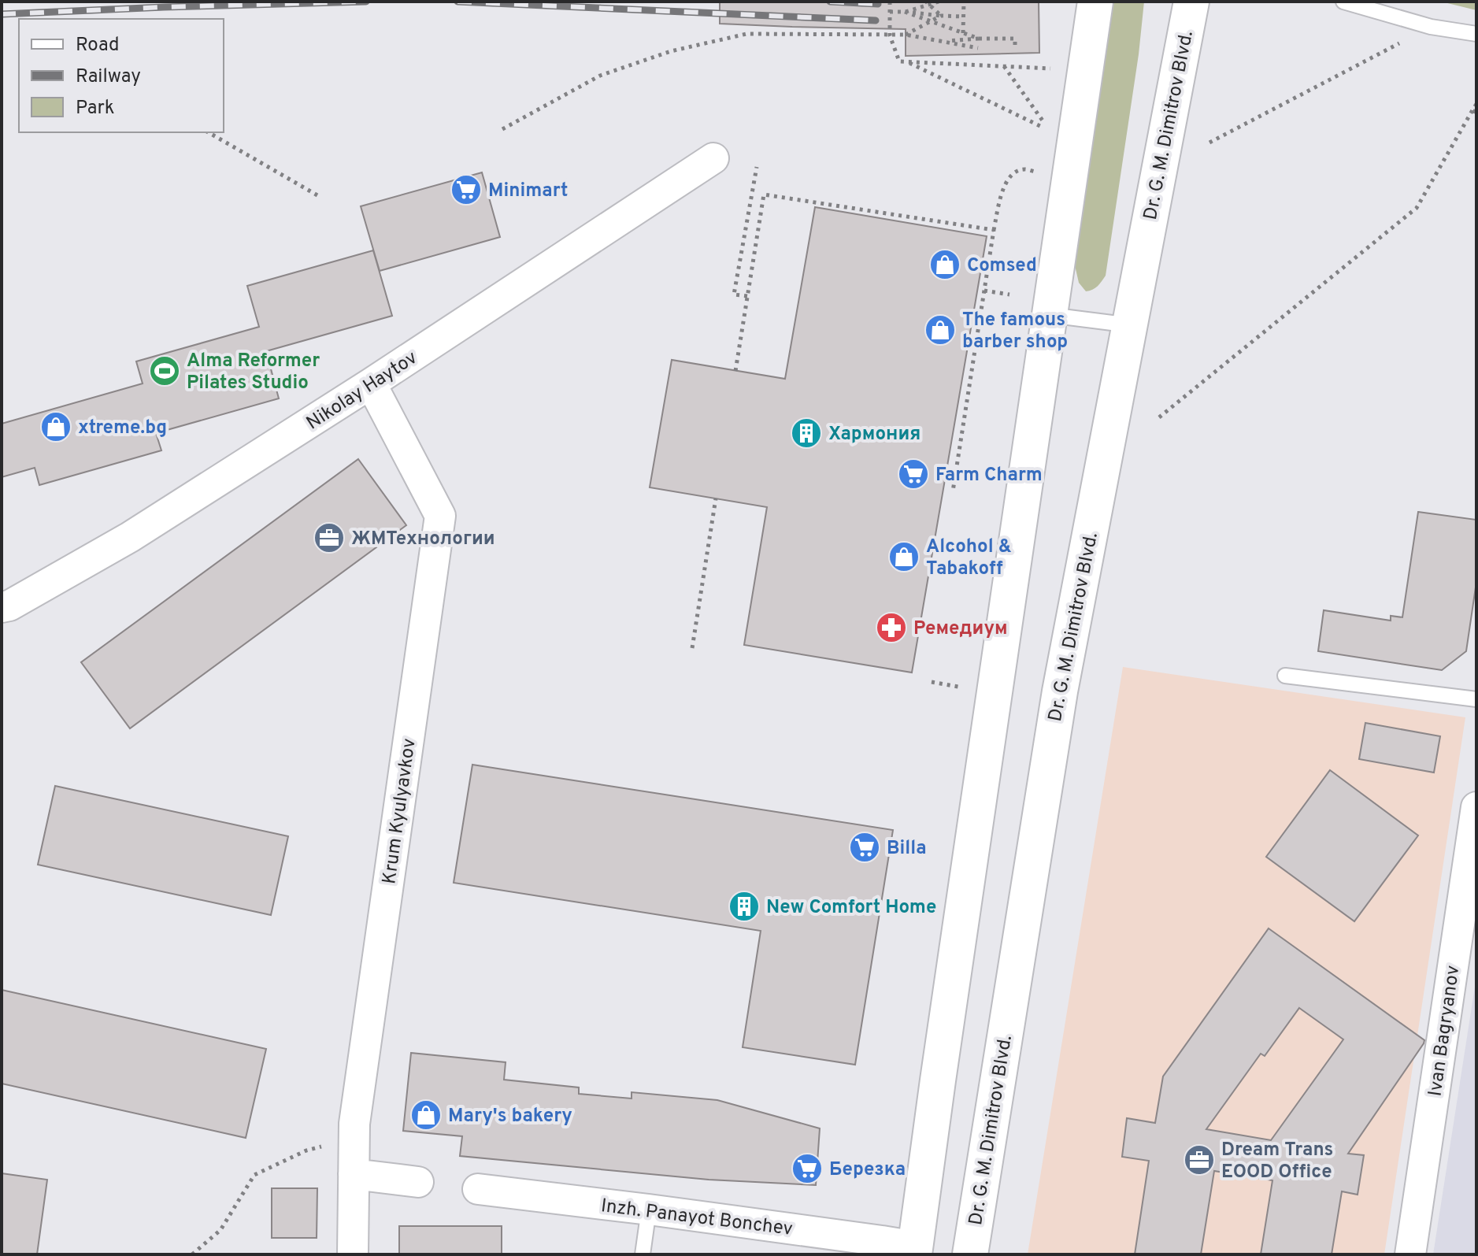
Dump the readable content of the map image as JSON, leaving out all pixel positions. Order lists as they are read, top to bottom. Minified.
{"streets":{"main road":["Dr. G. M. Dimitrov Blvd."],"street":["Nikolay Haytov","Krum Kyulyavkov","Ivan Bagryanov","Inzh. Panayot Bonchev"]},"crossings":[["Nikolay Haytov","Krum Kyulyavkov"]],"places":{"supermarket":["Minimart","Farm Charm","Billa","Березка"],"shop":["Comsed","The famous barber shop","xtreme.bg","Alcohol & Tabakoff","Mary's bakery"],"sports":["Alma Reformer Pilates Studio"],"building":["Хармония","New Comfort Home"],"office":["ЖМТехнологии","Dream Trans EOOD Office"],"pharmacy":["Ремедиум"]},"legend":["Road","Railway","Park"]}
